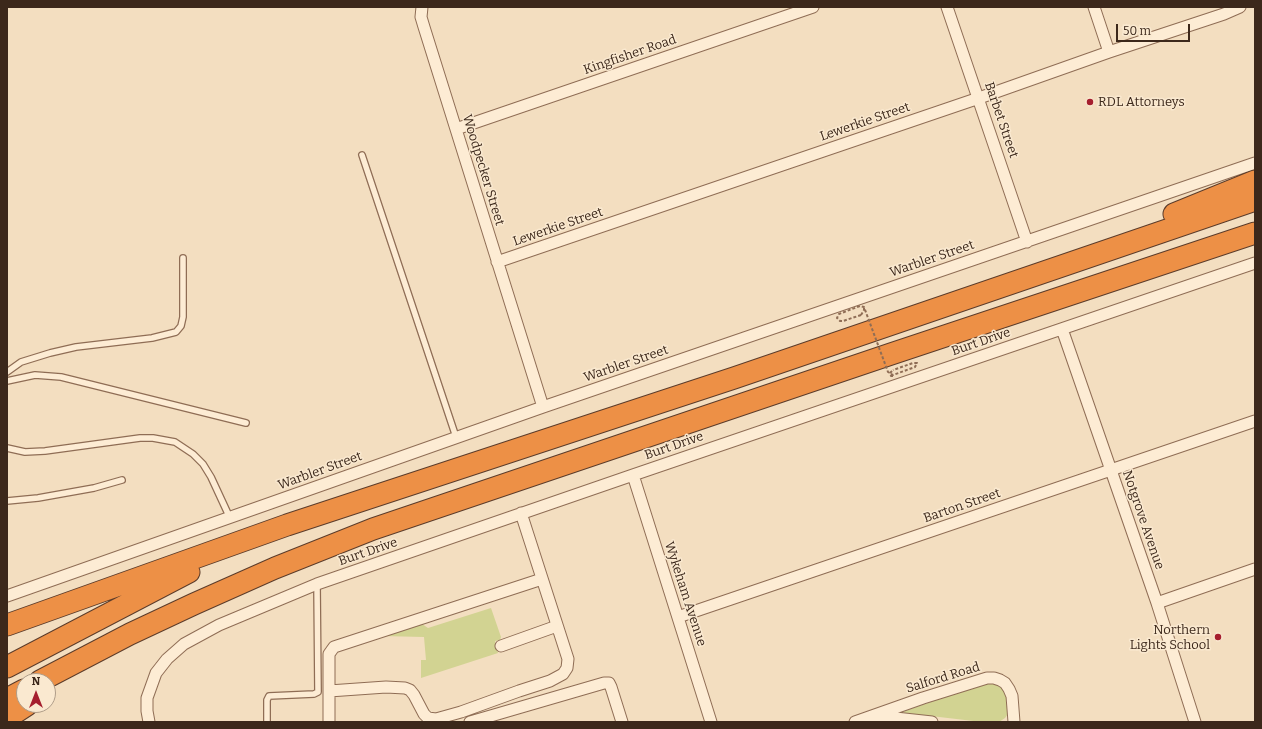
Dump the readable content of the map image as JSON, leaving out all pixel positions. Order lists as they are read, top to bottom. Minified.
{"streets":{"street":["Kingfisher Road","Barbet Street","Lewerkie Street","Woodpecker Street","Warbler Street","Burt Drive","Barton Street","Notgrove Avenue","Wykeham Avenue","Salford Road"]},"crossings":[["Kingfisher Road","Woodpecker Street"],["Barbet Street","Lewerkie Street"],["Barbet Street","Warbler Street"],["Lewerkie Street","Woodpecker Street"],["Woodpecker Street","Warbler Street"],["Burt Drive","Notgrove Avenue"],["Burt Drive","Wykeham Avenue"],["Barton Street","Notgrove Avenue"],["Barton Street","Wykeham Avenue"]],"places":["RDL Attorneys","Northern Lights School"],"scale_bar":"50 m","north":"top"}
